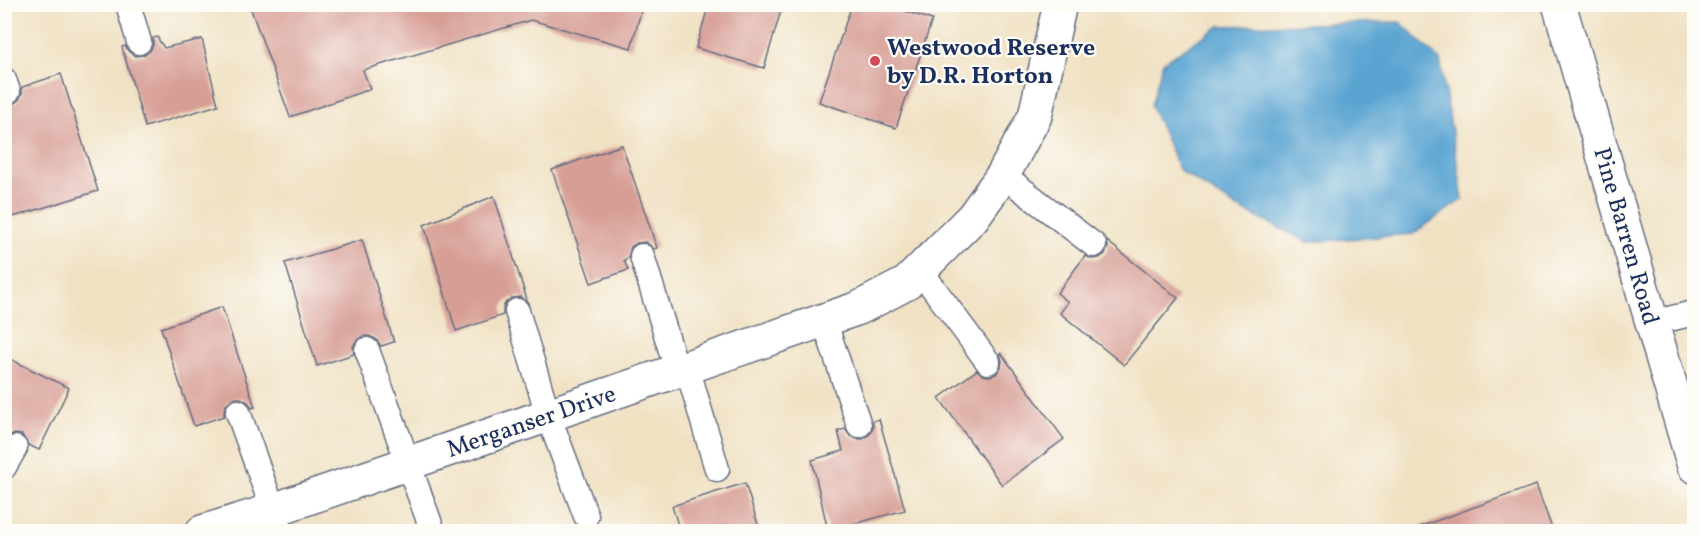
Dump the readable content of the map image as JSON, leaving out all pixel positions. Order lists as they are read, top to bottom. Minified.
{"streets":{"street":["Pine Barren Road","Merganser Drive"]},"places":["Westwood Reserve by D.R. Horton"]}
